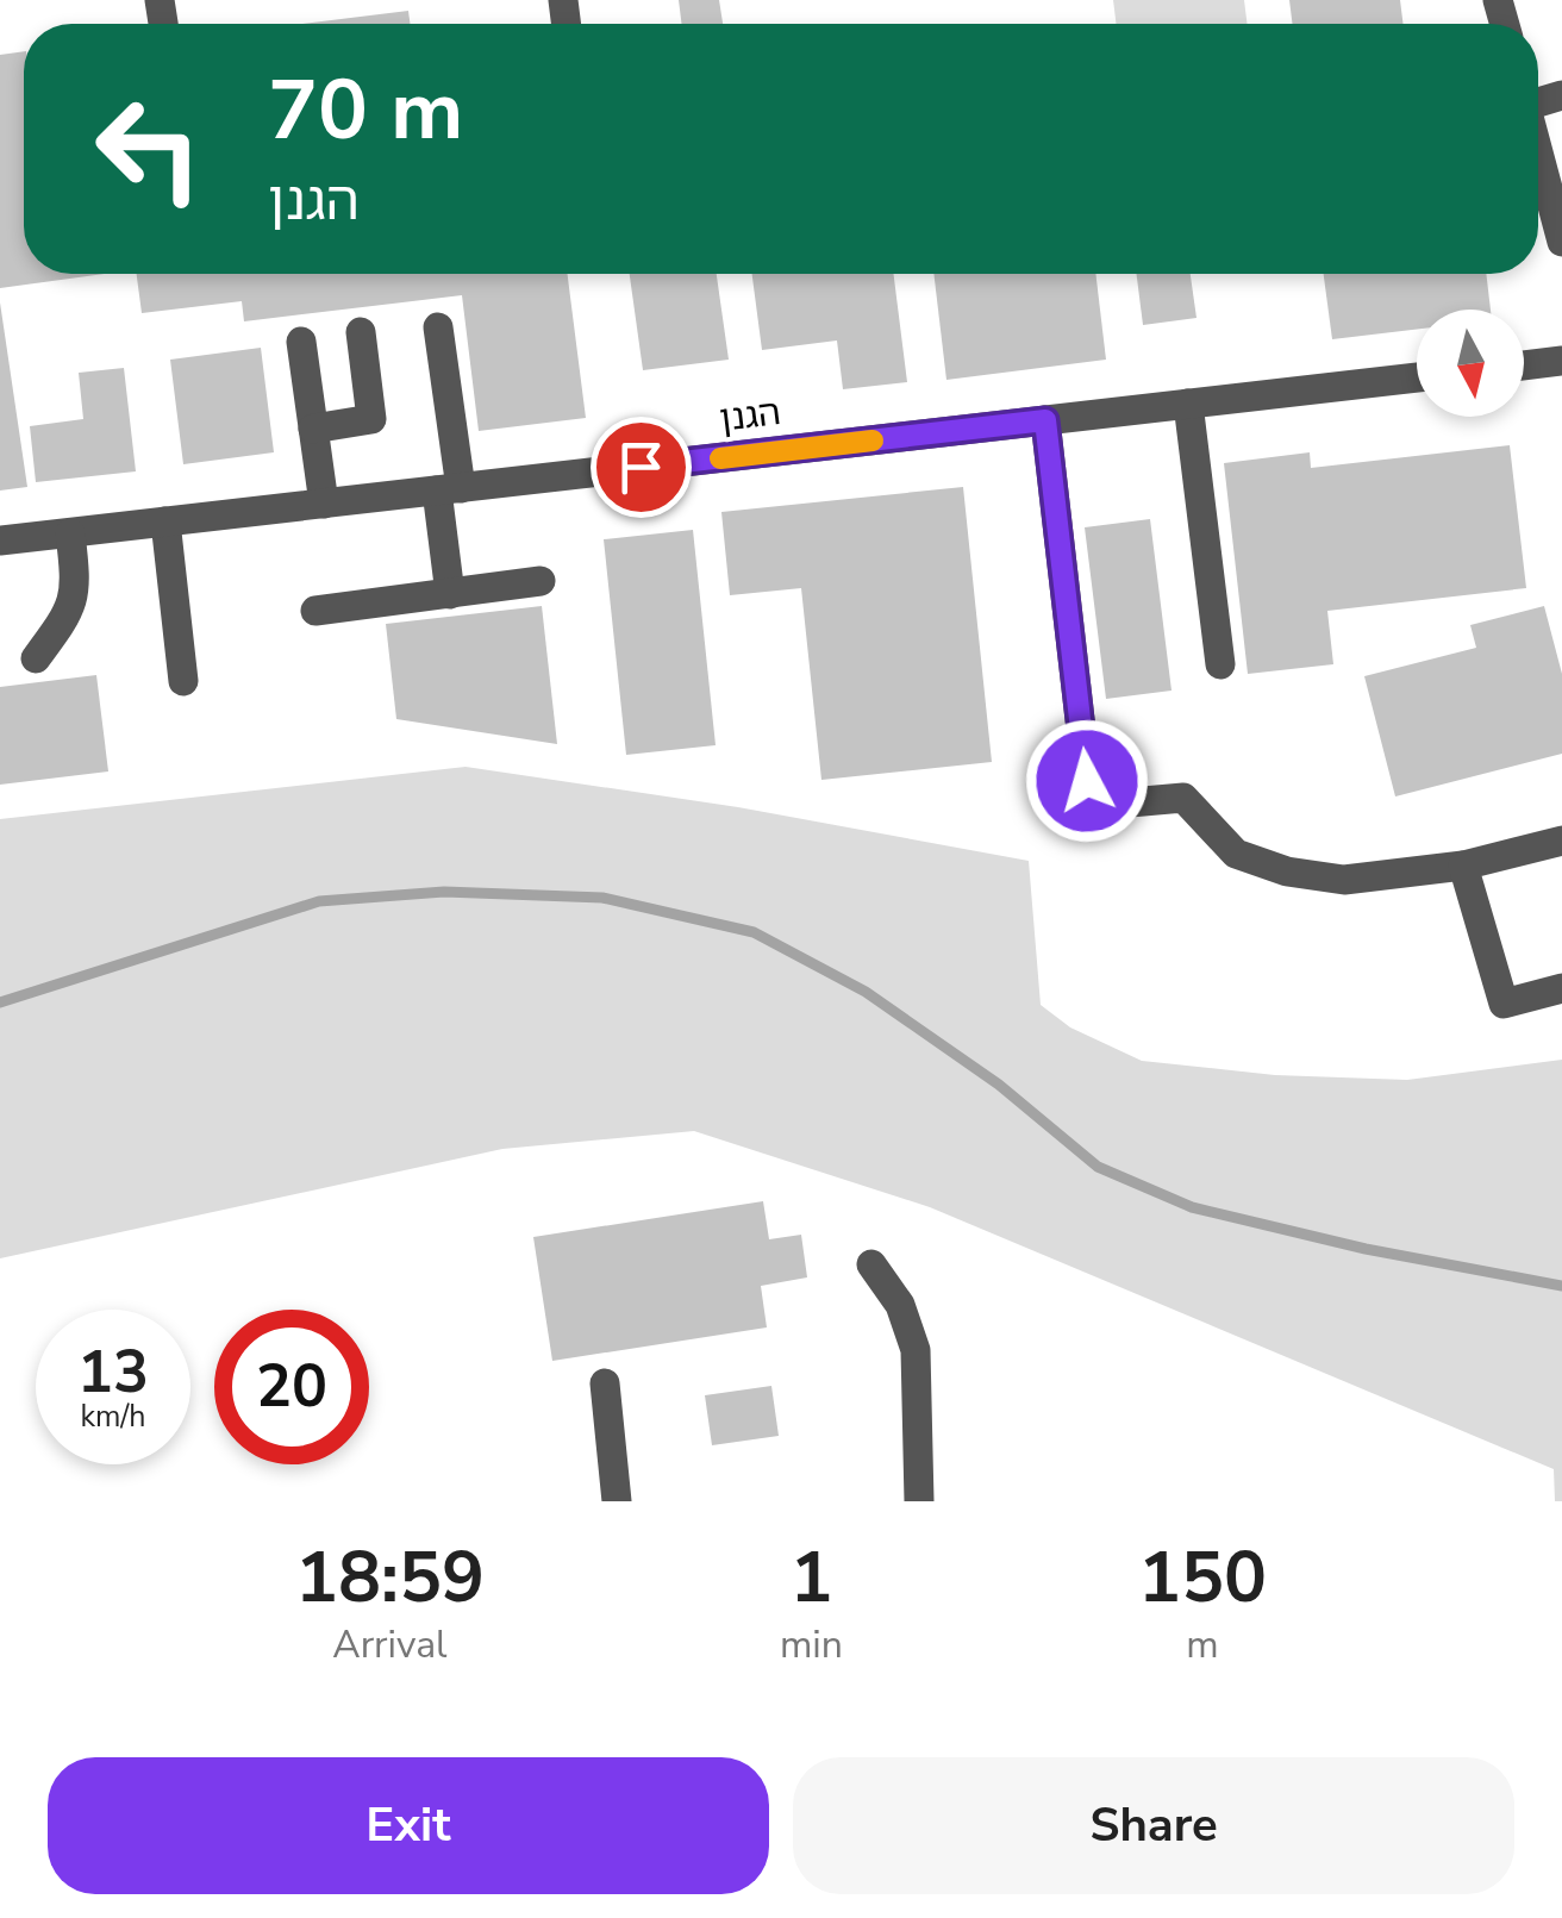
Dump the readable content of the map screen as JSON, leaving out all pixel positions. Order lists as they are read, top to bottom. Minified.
{"streets":{"street":["הגנן"]},"north":"bottom","page":{"turn":["70 m","הגנן"],"speed":"13 km/h","limit":"20","eta":["18:59","Arrival","1","min","150","m"],"buttons":["Exit","Share"]}}
